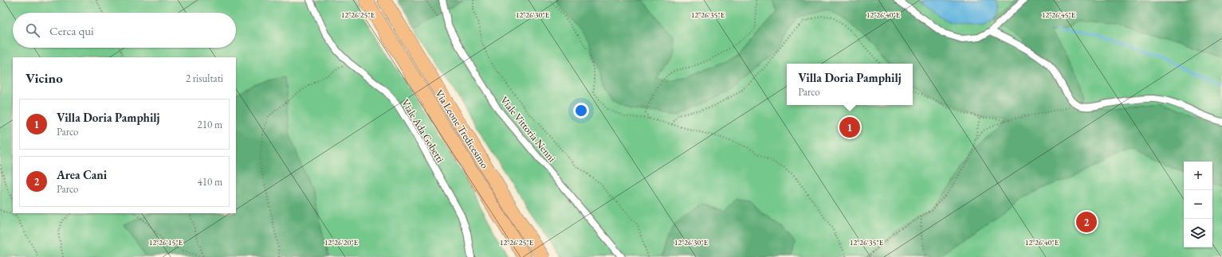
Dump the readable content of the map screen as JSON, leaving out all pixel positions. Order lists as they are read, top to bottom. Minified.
{"streets":{"main road":["Via Leone Tredicesimo"],"street":["Viale Vittoria Nenni","Viale Ada Gobetti"]},"page":{"search":"Cerca qui","heading":["Vicino","2 risultati"],"popup":["Villa Doria Pamphilj","Parco"],"list":[{"mark":"1","name":"Villa Doria Pamphilj","note":"Parco","value":"210 m"},{"mark":"2","name":"Area Cani","note":"Parco","value":"410 m"}],"pins":["1","2"],"map_buttons":["+","−"]},"coordinates":["12°26'25\"E","12°26'30\"E","12°26'35\"E","12°26'40\"E","12°26'45\"E","12°26'15\"E","12°26'20\"E"]}
